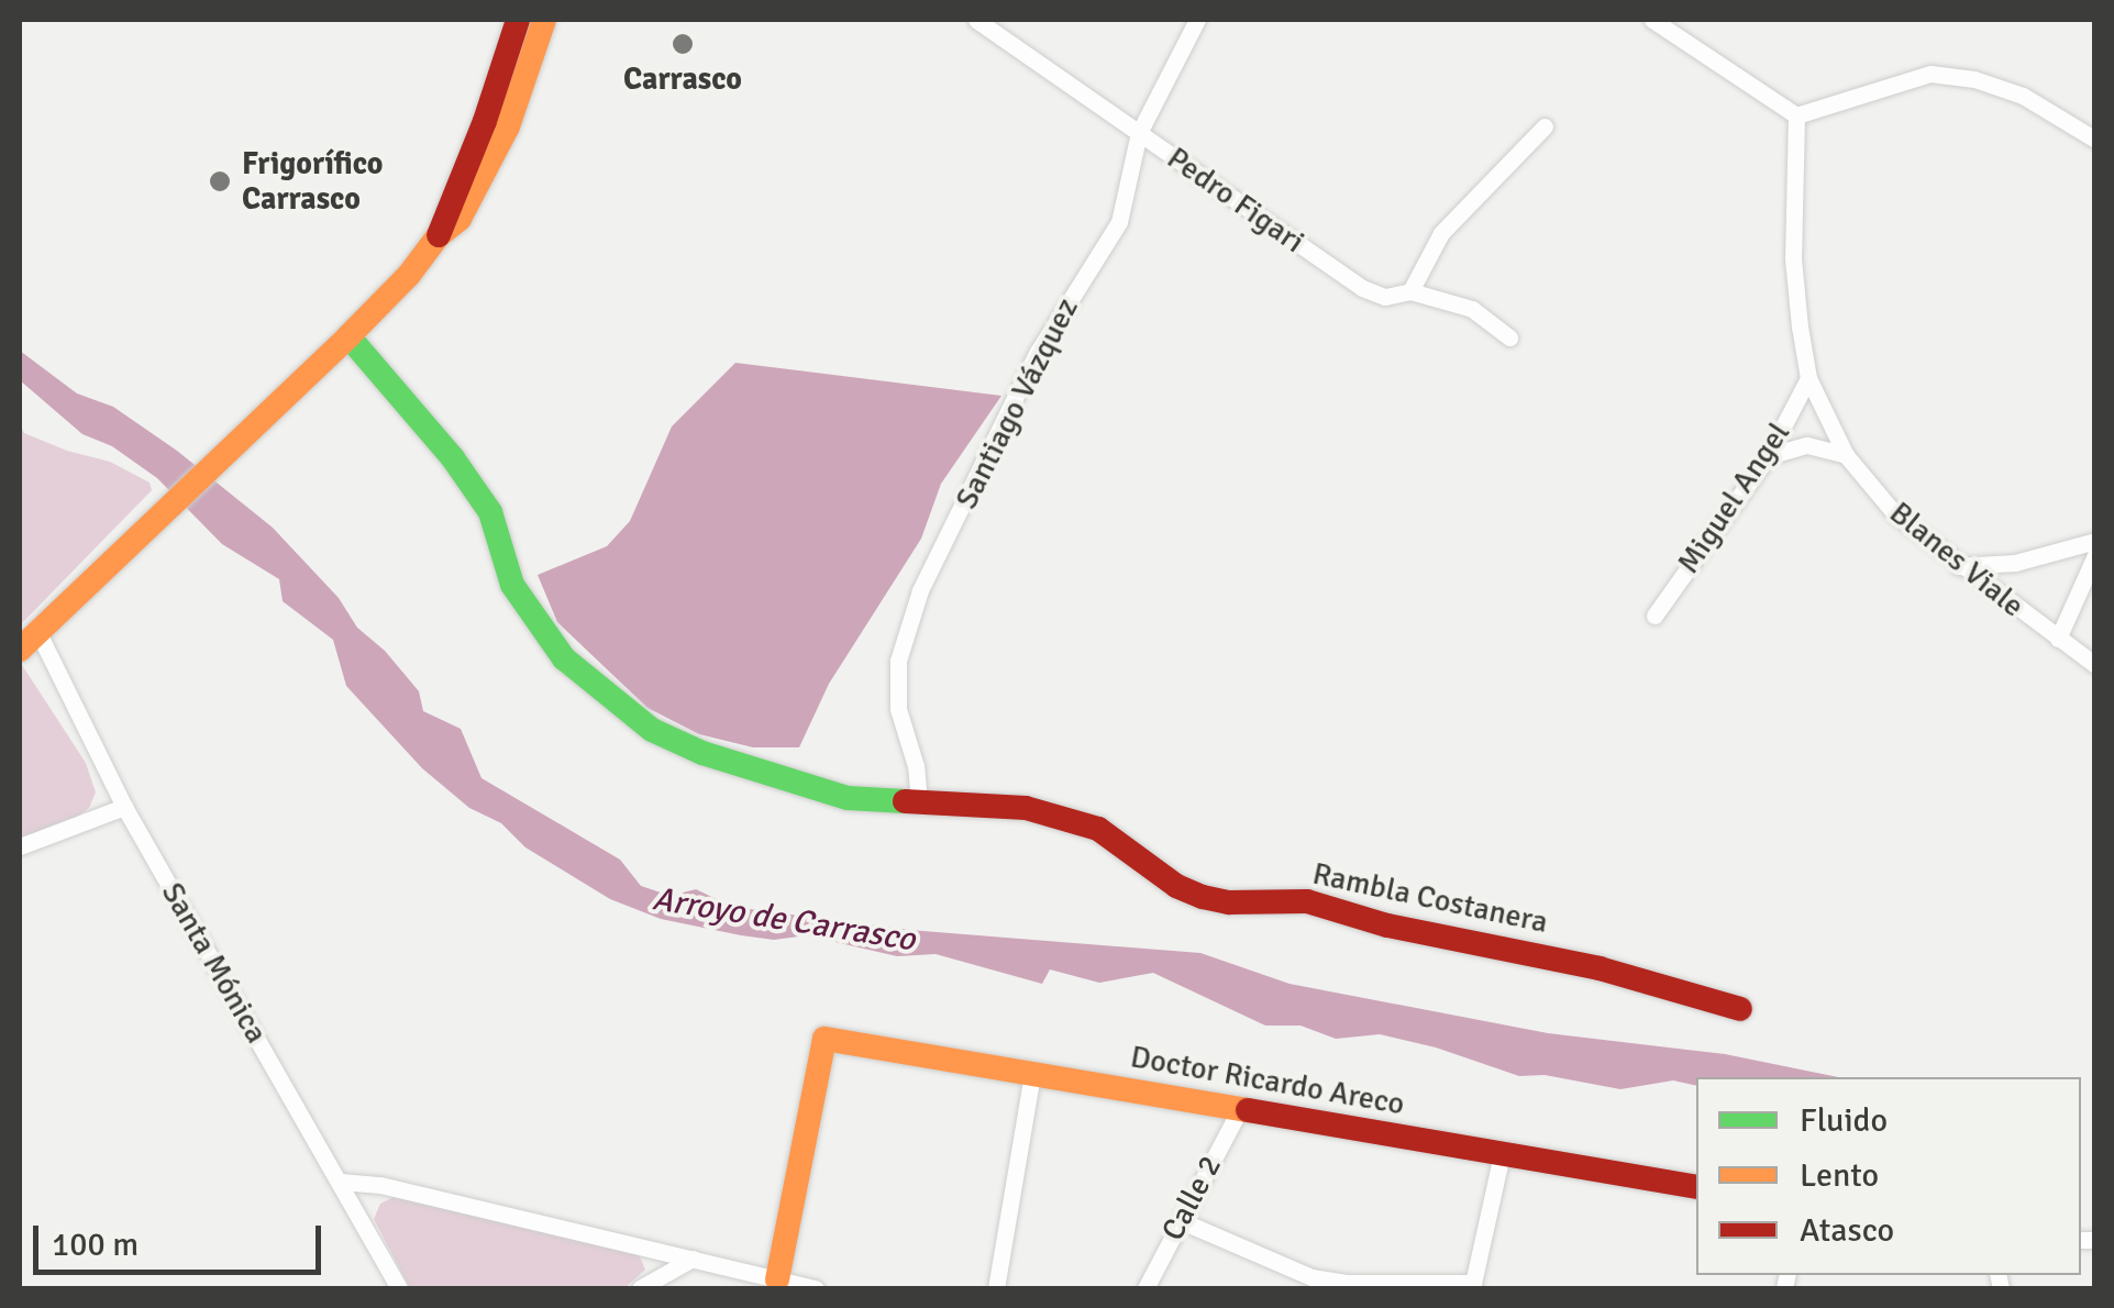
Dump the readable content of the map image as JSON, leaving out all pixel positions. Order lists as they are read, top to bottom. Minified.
{"streets":{"street":["Pedro Figari","Santiago Vázquez","Miguel Angel","Blanes Viale","Rambla Costanera","Santa Mónica","Doctor Ricardo Areco","Calle 2"]},"crossings":[["Pedro Figari","Santiago Vázquez"],["Santiago Vázquez","Rambla Costanera"],["Miguel Angel","Blanes Viale"],["Doctor Ricardo Areco","Calle 2"]],"water":["Arroyo de Carrasco"],"places":["Carrasco","Frigorífico Carrasco"],"legend":["Fluido","Lento","Atasco"],"scale_bar":"100 m"}
